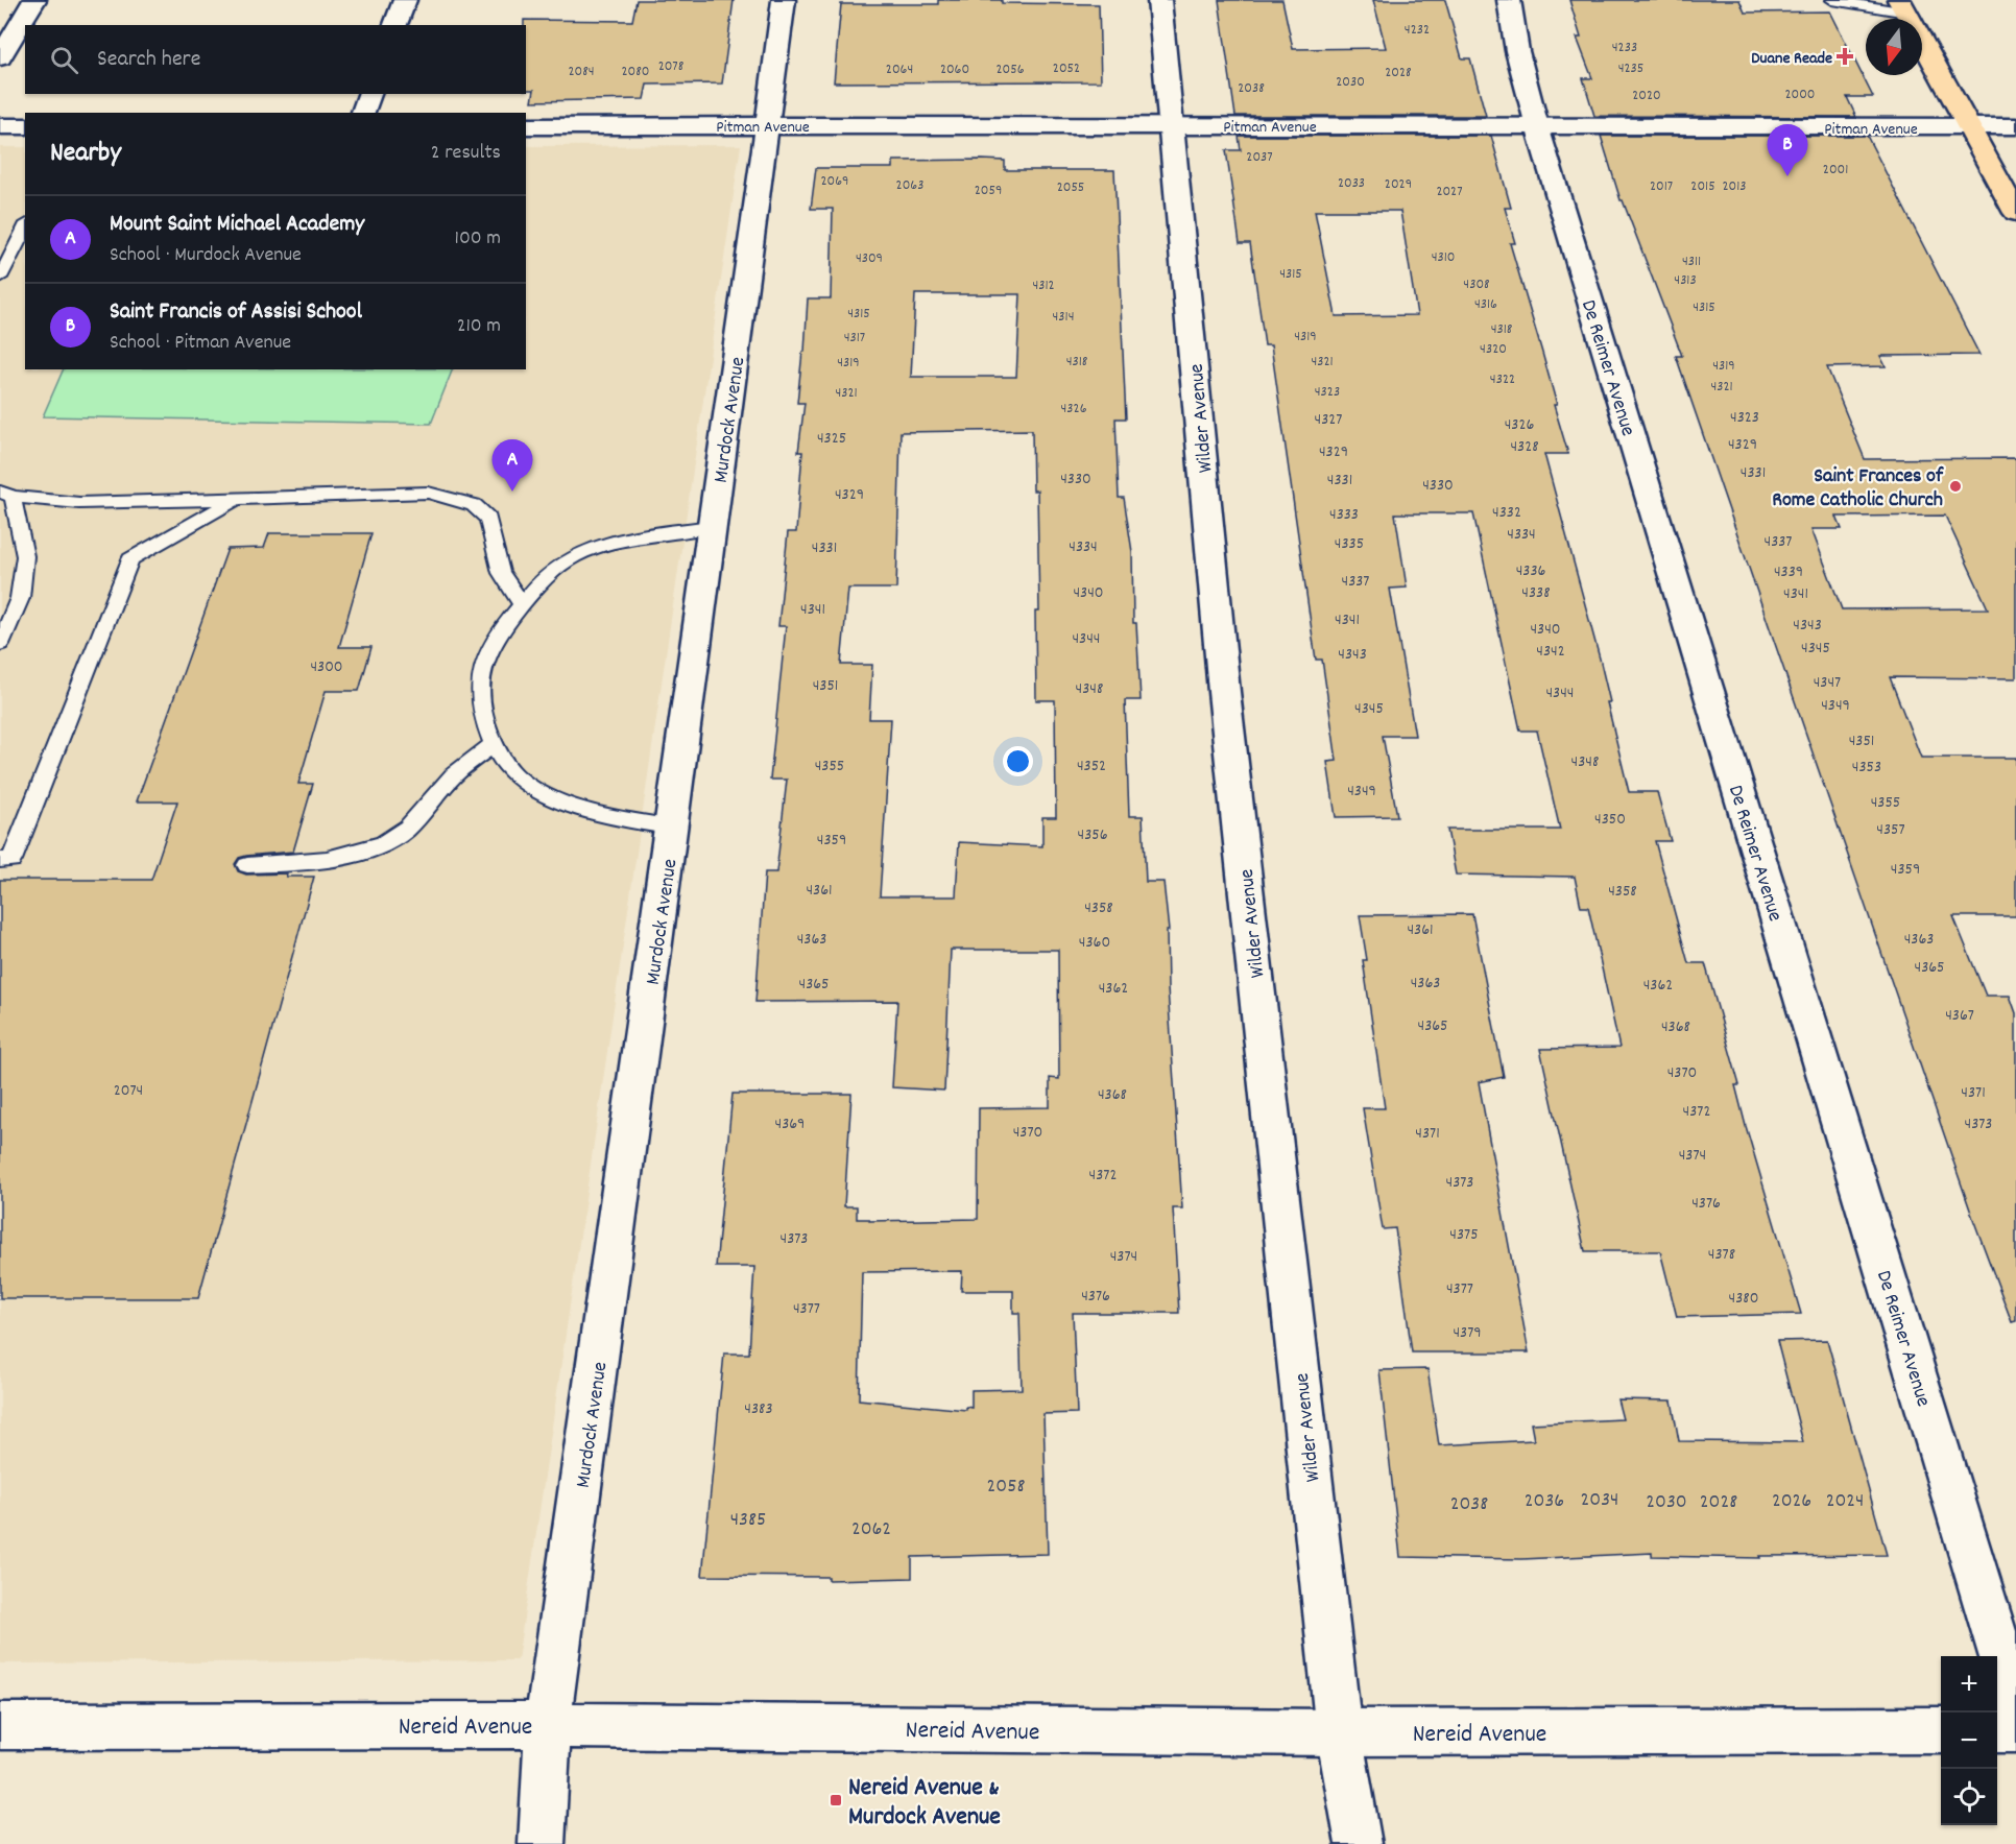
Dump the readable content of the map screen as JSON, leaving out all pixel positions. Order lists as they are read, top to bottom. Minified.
{"streets":{"street":["Pitman Avenue","De Reimer Avenue","Wilder Avenue","Murdock Avenue","Nereid Avenue"]},"crossings":[["Pitman Avenue","De Reimer Avenue"],["Pitman Avenue","Wilder Avenue"],["Pitman Avenue","Murdock Avenue"],["Wilder Avenue","Nereid Avenue"],["Murdock Avenue","Nereid Avenue"]],"places":{"health":["Duane Reade"],"other":["Saint Frances of Rome Catholic Church"],"transit":["Nereid Avenue & Murdock Avenue"]},"house_numbers":["4232","4233","2078","2052","4235","2064","2060","2056","2084","2080","2028","2030","2038","2000","2020","2037","2001","2069","2033","2029","2063","2017","2015","2013","2055","2059","2027","4310","4309","4311","4315","4313","4308","4312","4316","4315","4315","4314","4318","4319","4317","4320","4318","4321","4319","4319","4322","4321","4323","4321","4326","4323","4327","4326","4325","4329","4328","4329","4331","4330","4331","4330","4329","4332","4333","4334","4337","4335","4334","4331","4336","4339","4337","4340","4338","4341","4341","4341","4343","4340","4344","4345","4342","4343","4300","4347","4351","4348","4344","4349","4345","4351","4348","4355","4352","4353","4349","4355","4350","4357","4356","4359","4359","4361","4358","4358","4361","4363","4363","4360","4365","4363","4365","4362","4362","4367","4365","4368","4370","2074","4371","4368","4372","4369","4373","4370","4371","4374","4372","4373","4376","4375","4373","4378","4374","4377","4376","4380","4377","4379","4383","2058","2034","2036","2026","2024","2030","2028","2038","4385","2062"],"north":"bottom","page":{"search":"Search here","heading":["Nearby","2 results"],"pins":["B","A"],"list":[{"mark":"A","name":"Mount Saint Michael Academy","note":"School · Murdock Avenue","value":"100 m"},{"mark":"B","name":"Saint Francis of Assisi School","note":"School · Pitman Avenue","value":"210 m"}],"map_buttons":["+","−"]}}
